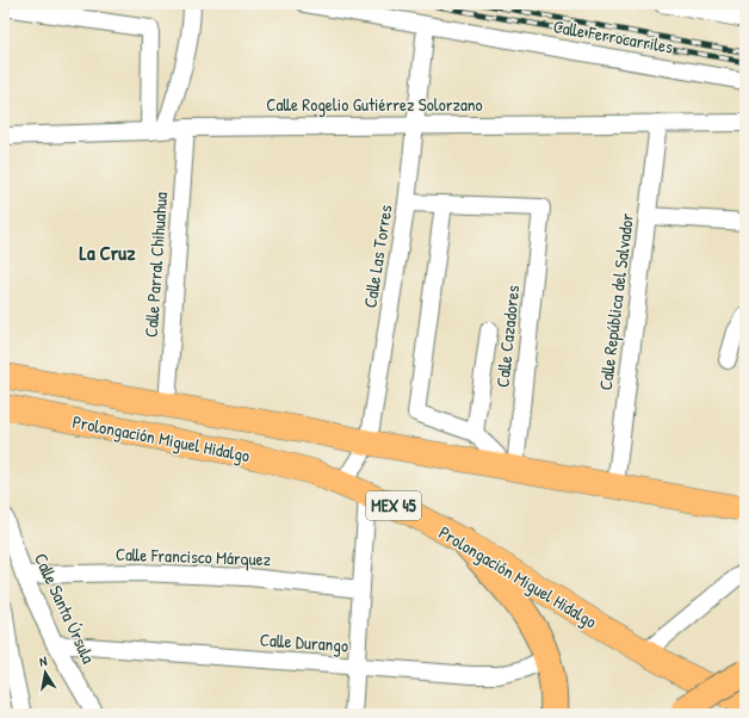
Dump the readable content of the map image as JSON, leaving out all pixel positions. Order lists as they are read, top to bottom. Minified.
{"streets":{"main road":["Prolongación Miguel Hidalgo","MEX 45"],"street":["Calle Ferrocarriles","Calle Rogelio Gutiérrez Solorzano","Calle Las Torres","Calle Parral Chihuahua","Calle República del Salvador","Calle Cazadores","Calle Francisco Márquez","Calle Santa Úrsula","Calle Durango"]},"crossings":[["Calle Ferrocarriles","Calle Las Torres"],["Calle Rogelio Gutiérrez Solorzano","Calle Las Torres"],["Calle Rogelio Gutiérrez Solorzano","Calle Parral Chihuahua"],["Calle Rogelio Gutiérrez Solorzano","Calle República del Salvador"],["Calle Las Torres","Prolongación Miguel Hidalgo"],["Calle Parral Chihuahua","Prolongación Miguel Hidalgo"],["Calle República del Salvador","Prolongación Miguel Hidalgo"],["Calle Cazadores","Prolongación Miguel Hidalgo"],["Calle Francisco Márquez","Calle Santa Úrsula"],["Calle Santa Úrsula","Calle Durango"]],"districts":["La Cruz"],"north":"top"}
